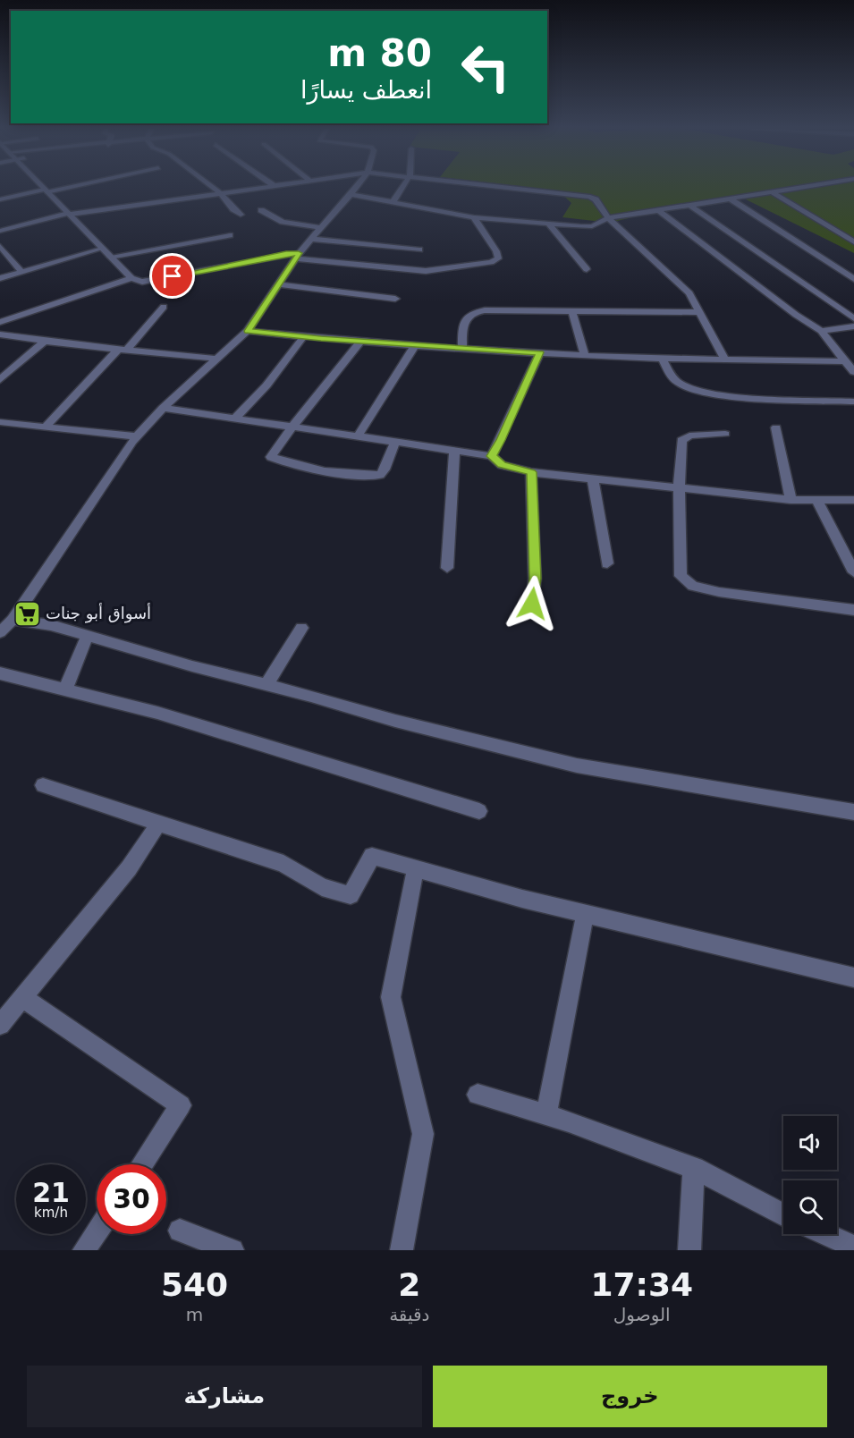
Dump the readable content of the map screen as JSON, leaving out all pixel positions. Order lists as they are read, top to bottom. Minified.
{"places":{"supermarket":["أسواق أبو جنات"]},"page":{"turn":["80 m","انعطف يسارًا"],"speed":"21 km/h","limit":"30","eta":["17:34","الوصول","2","دقيقة","540","m"],"buttons":["خروج","مشاركة"]}}
